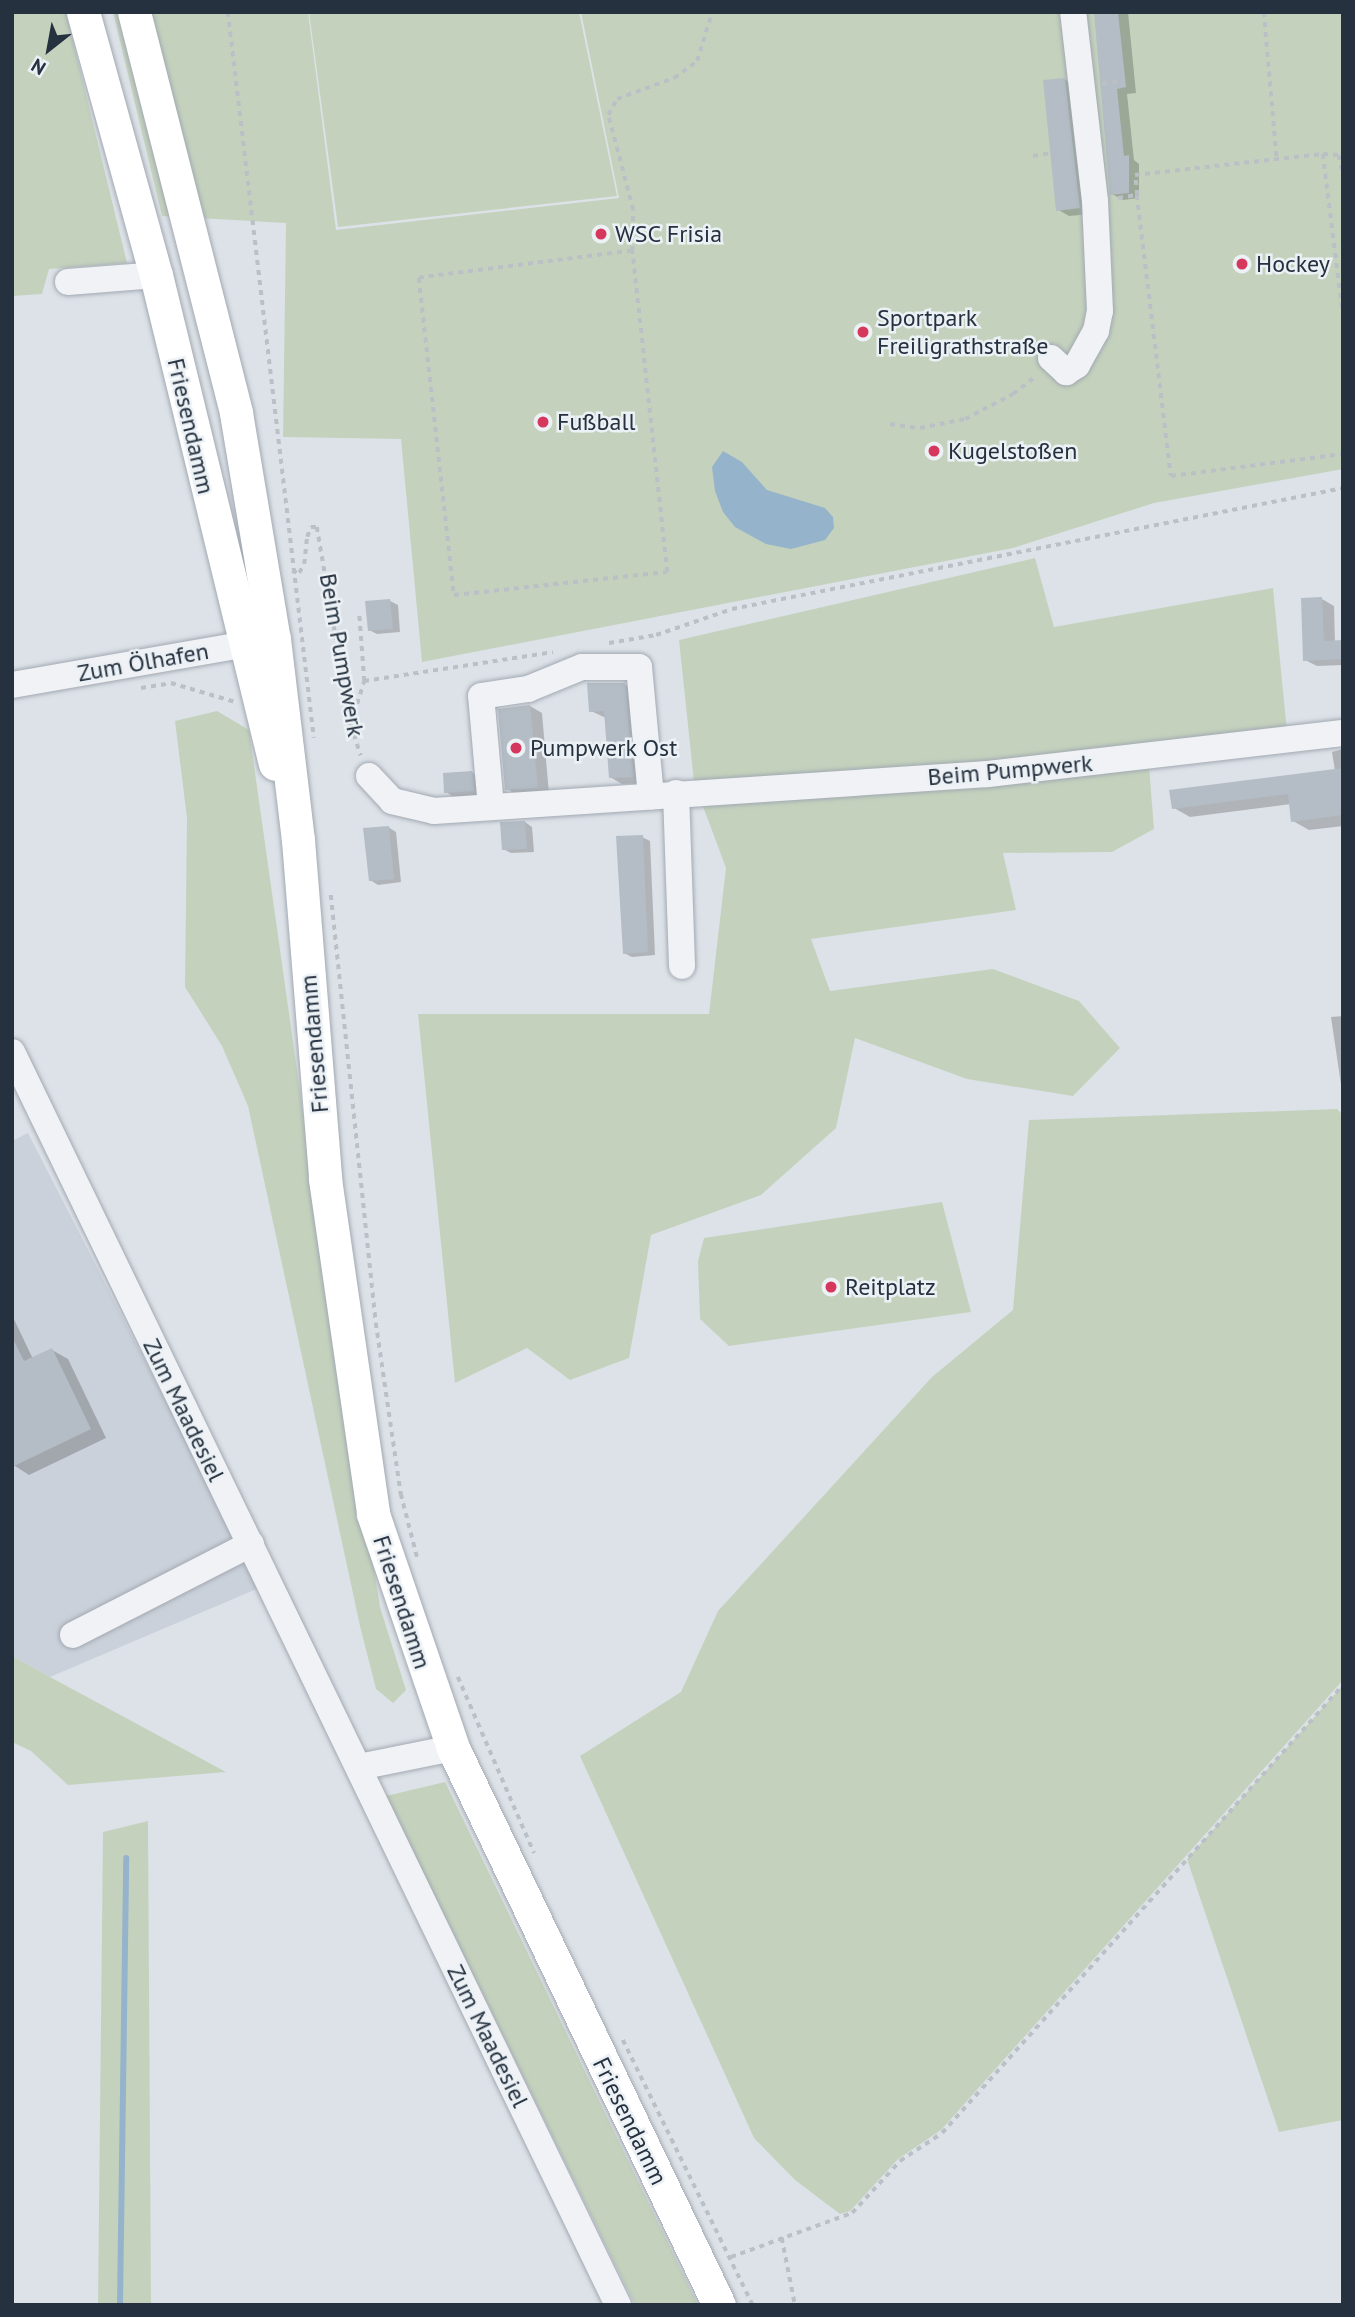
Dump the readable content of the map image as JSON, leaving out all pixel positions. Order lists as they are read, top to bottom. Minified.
{"streets":{"main road":["Friesendamm"],"street":["Beim Pumpwerk","Zum Ölhafen","Zum Maadesiel"]},"crossings":[["Friesendamm","Zum Ölhafen"]],"places":["WSC Frisia","Hockey","Sportpark Freiligrathstraße","Fußball","Kugelstoßen","Pumpwerk Ost","Reitplatz"],"north":"bottom left"}
